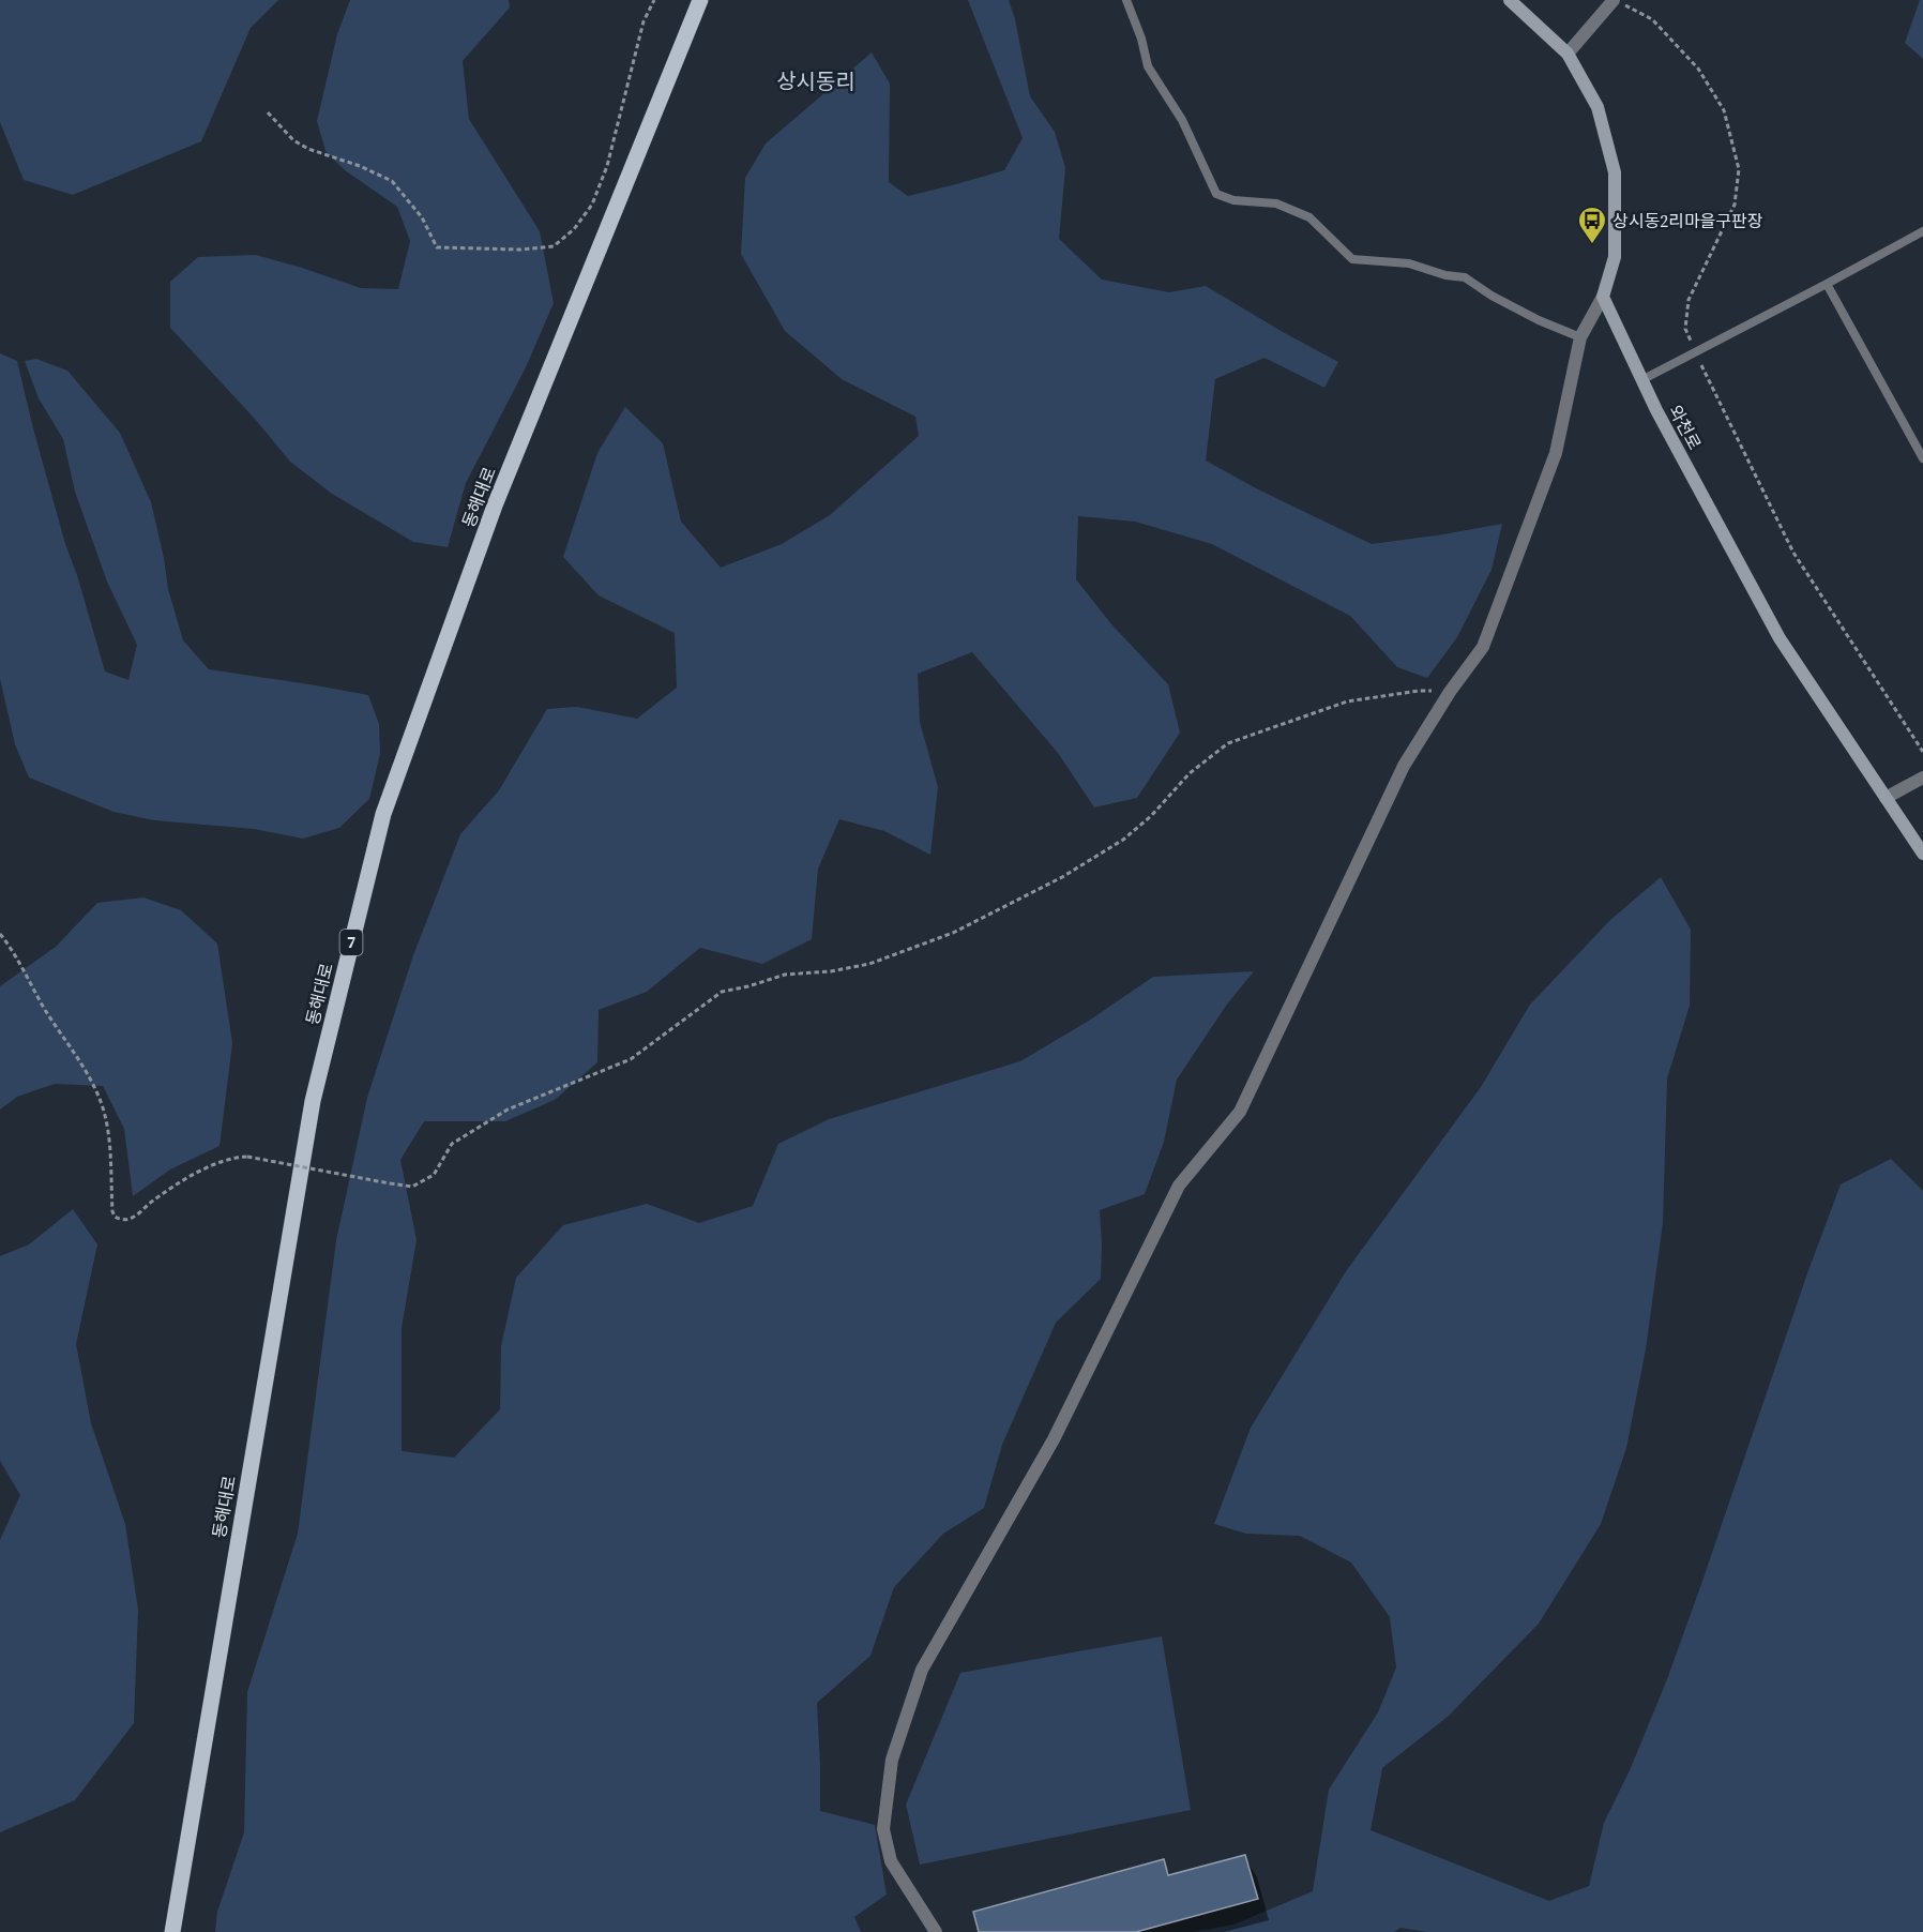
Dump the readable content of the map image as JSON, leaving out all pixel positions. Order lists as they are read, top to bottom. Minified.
{"streets":{"main road":["동해대로","7"],"street":["와천로"]},"districts":["상시동리"],"places":{"bus stop":["상시동2리마을구판장"]}}
